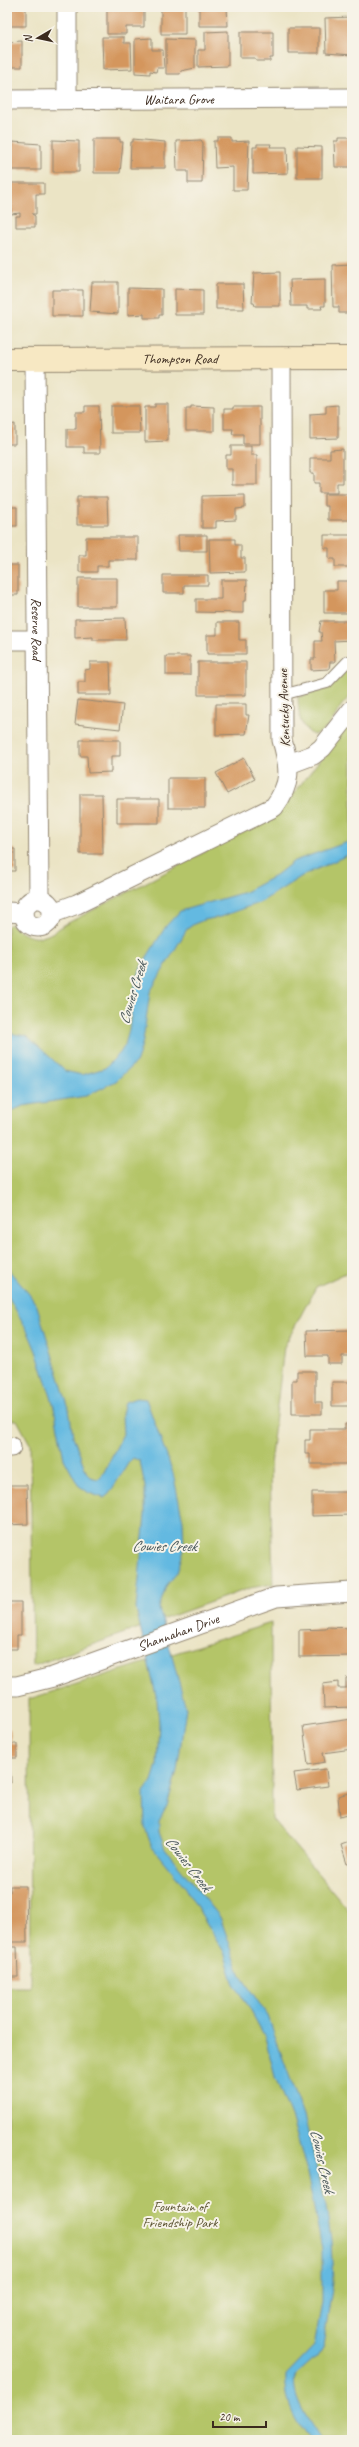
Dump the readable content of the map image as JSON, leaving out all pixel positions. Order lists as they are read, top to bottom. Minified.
{"streets":{"main road":["Thompson Road"],"street":["Waitara Grove","Reserve Road","Kentucky Avenue","Shannahan Drive"]},"crossings":[["Thompson Road","Reserve Road"],["Thompson Road","Kentucky Avenue"],["Reserve Road","Kentucky Avenue"]],"water":["Cowies Creek"],"parks":["Fountain of Friendship Park"],"scale_bar":"20 m","north":"left"}
